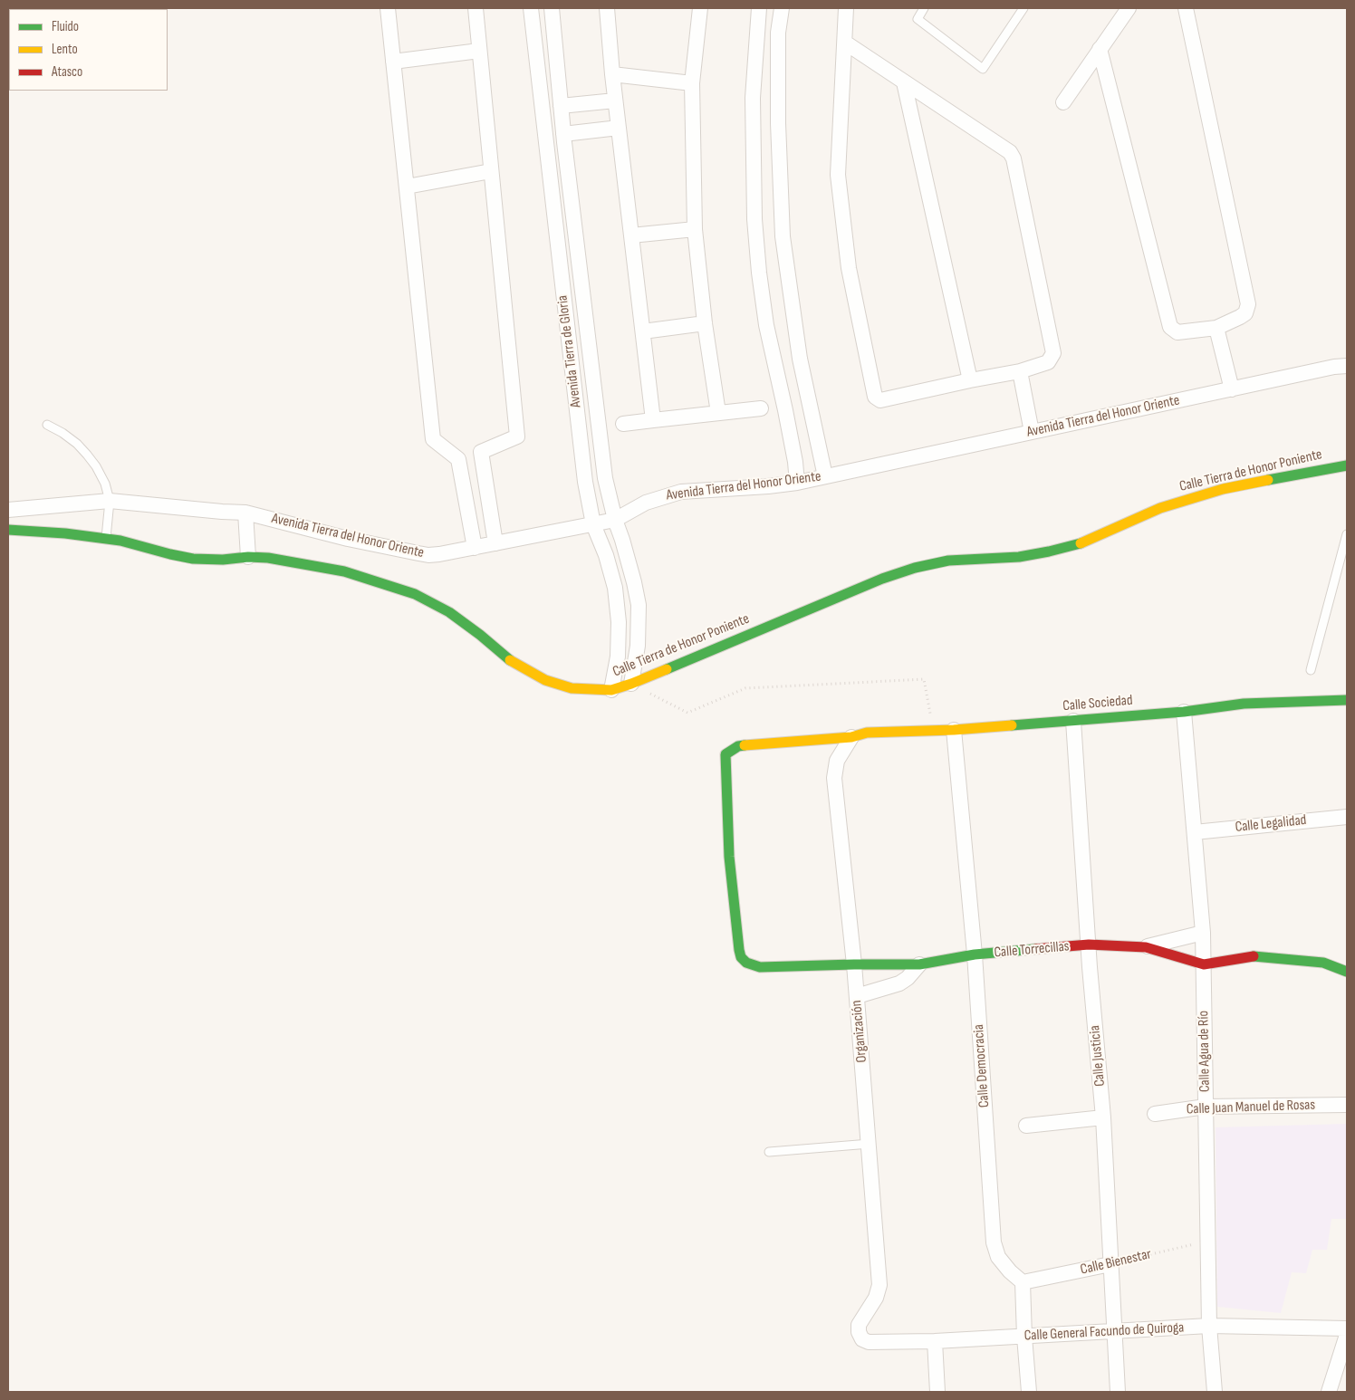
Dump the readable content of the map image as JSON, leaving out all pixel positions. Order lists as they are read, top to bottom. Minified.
{"streets":{"street":["Avenida Tierra de Gloria","Avenida Tierra del Honor Oriente","Calle Tierra de Honor Poniente","Calle Sociedad","Calle Legalidad","Calle Torrecillas","Organización","Calle Agua de Río","Calle Justicia","Calle Democracia","Calle Juan Manuel de Rosas","Calle Bienestar","Calle General Facundo de Quiroga"]},"crossings":[["Avenida Tierra de Gloria","Avenida Tierra del Honor Oriente"],["Avenida Tierra de Gloria","Calle Tierra de Honor Poniente"],["Calle Sociedad","Calle Torrecillas"],["Calle Sociedad","Organización"],["Calle Sociedad","Calle Agua de Río"],["Calle Sociedad","Calle Justicia"],["Calle Sociedad","Calle Democracia"],["Calle Legalidad","Calle Agua de Río"],["Calle Torrecillas","Organización"],["Calle Torrecillas","Calle Agua de Río"],["Calle Torrecillas","Calle Justicia"],["Calle Torrecillas","Calle Democracia"],["Organización","Calle General Facundo de Quiroga"],["Calle Agua de Río","Calle Juan Manuel de Rosas"],["Calle Agua de Río","Calle Bienestar"],["Calle Agua de Río","Calle General Facundo de Quiroga"],["Calle Justicia","Calle Bienestar"],["Calle Justicia","Calle General Facundo de Quiroga"],["Calle Democracia","Calle Bienestar"]],"legend":["Fluido","Lento","Atasco"]}
